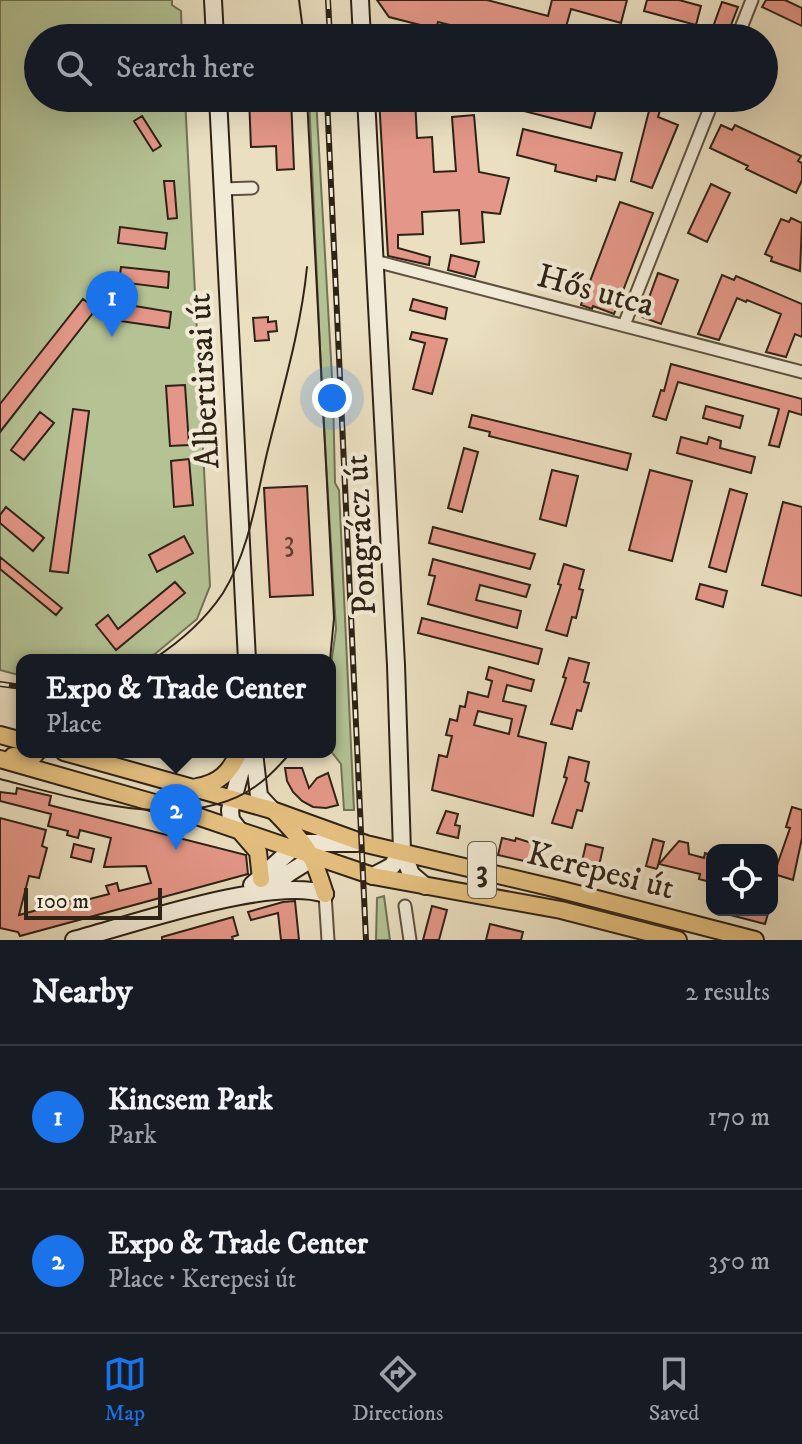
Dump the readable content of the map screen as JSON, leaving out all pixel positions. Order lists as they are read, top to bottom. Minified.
{"streets":{"main road":["Kerepesi út","3"],"street":["Hős utca","Albertirsai út","Pongrácz út"]},"crossings":[["Hős utca","Pongrácz út"],["Pongrácz út","Kerepesi út"]],"house_numbers":["3"],"scale_bar":"100 m","page":{"search":"Search here","pins":["1","2"],"popup":["Expo & Trade Center","Place"],"scale":"100 m","heading":["Nearby","2 results"],"list":[{"mark":"1","name":"Kincsem Park","note":"Park","value":"170 m"},{"mark":"2","name":"Expo & Trade Center","note":"Place · Kerepesi út","value":"350 m"}],"nav":["Map","Directions","Saved"]}}
